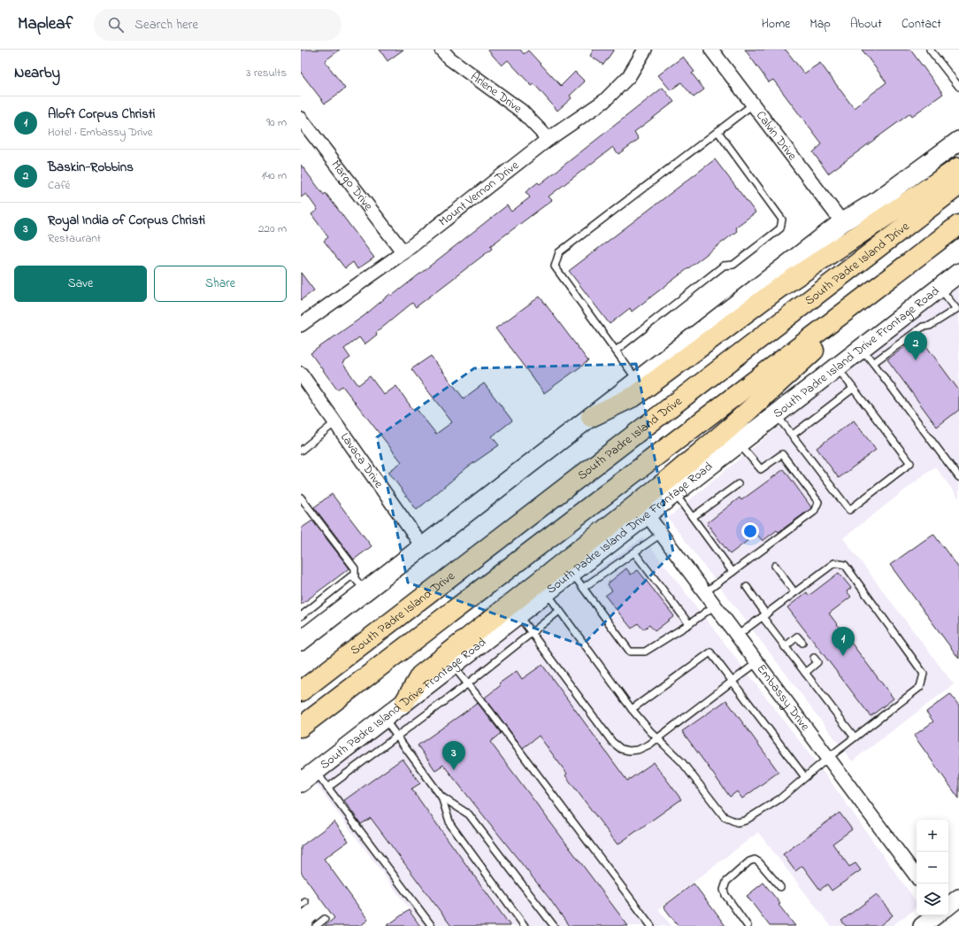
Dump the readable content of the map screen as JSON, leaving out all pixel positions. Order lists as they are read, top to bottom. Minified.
{"streets":{"highway":["South Padre Island Drive"],"main road":["South Padre Island Drive Frontage Road"],"street":["Arlene Drive","Calvin Drive","Margo Drive","Mount Vernon Drive","Lavaca Drive","Embassy Drive"]},"crossings":[["Arlene Drive","Mount Vernon Drive"],["Margo Drive","Mount Vernon Drive"],["South Padre Island Drive Frontage Road","Embassy Drive"]],"page":{"header":"Mapleaf","search":"Search here","nav":["Home","Map","About","Contact"],"heading":["Nearby","3 results"],"list":[{"mark":"1","name":"Aloft Corpus Christi","note":"Hotel · Embassy Drive","value":"90 m"},{"mark":"2","name":"Baskin-Robbins","note":"Café","value":"140 m"},{"mark":"3","name":"Royal India of Corpus Christi","note":"Restaurant","value":"220 m"}],"buttons":["Save","Share"],"pins":["2","1","3"],"map_buttons":["+","−"]}}
